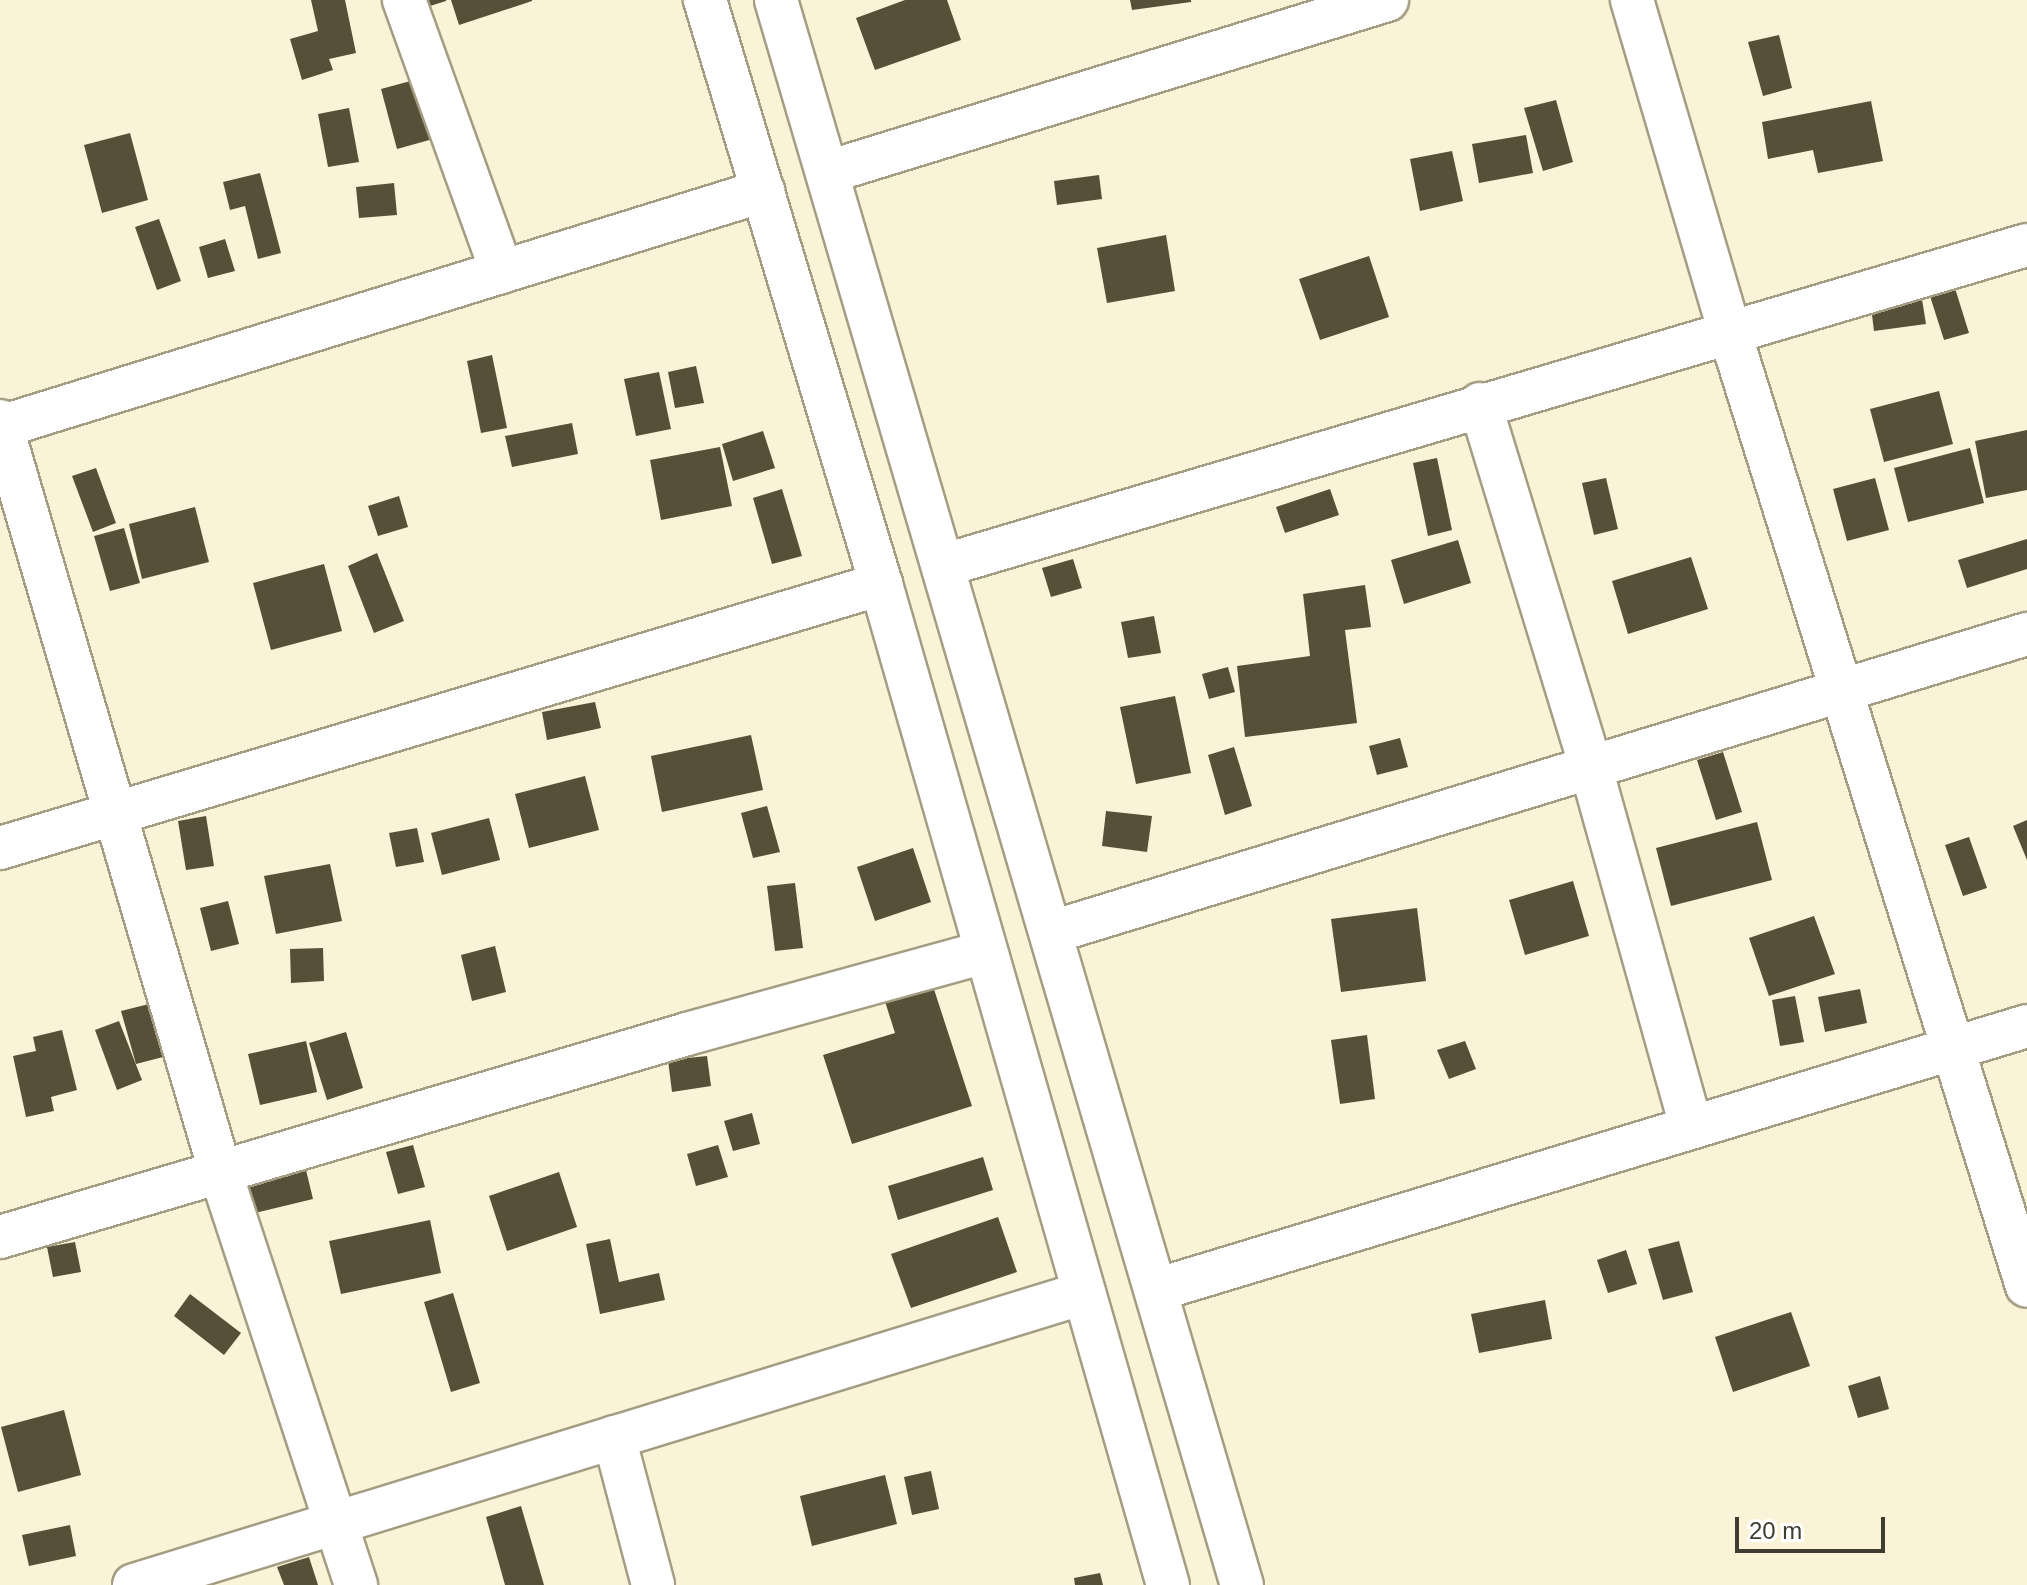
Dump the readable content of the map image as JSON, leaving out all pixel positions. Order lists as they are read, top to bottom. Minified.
{"scale_bar":"20 m"}
